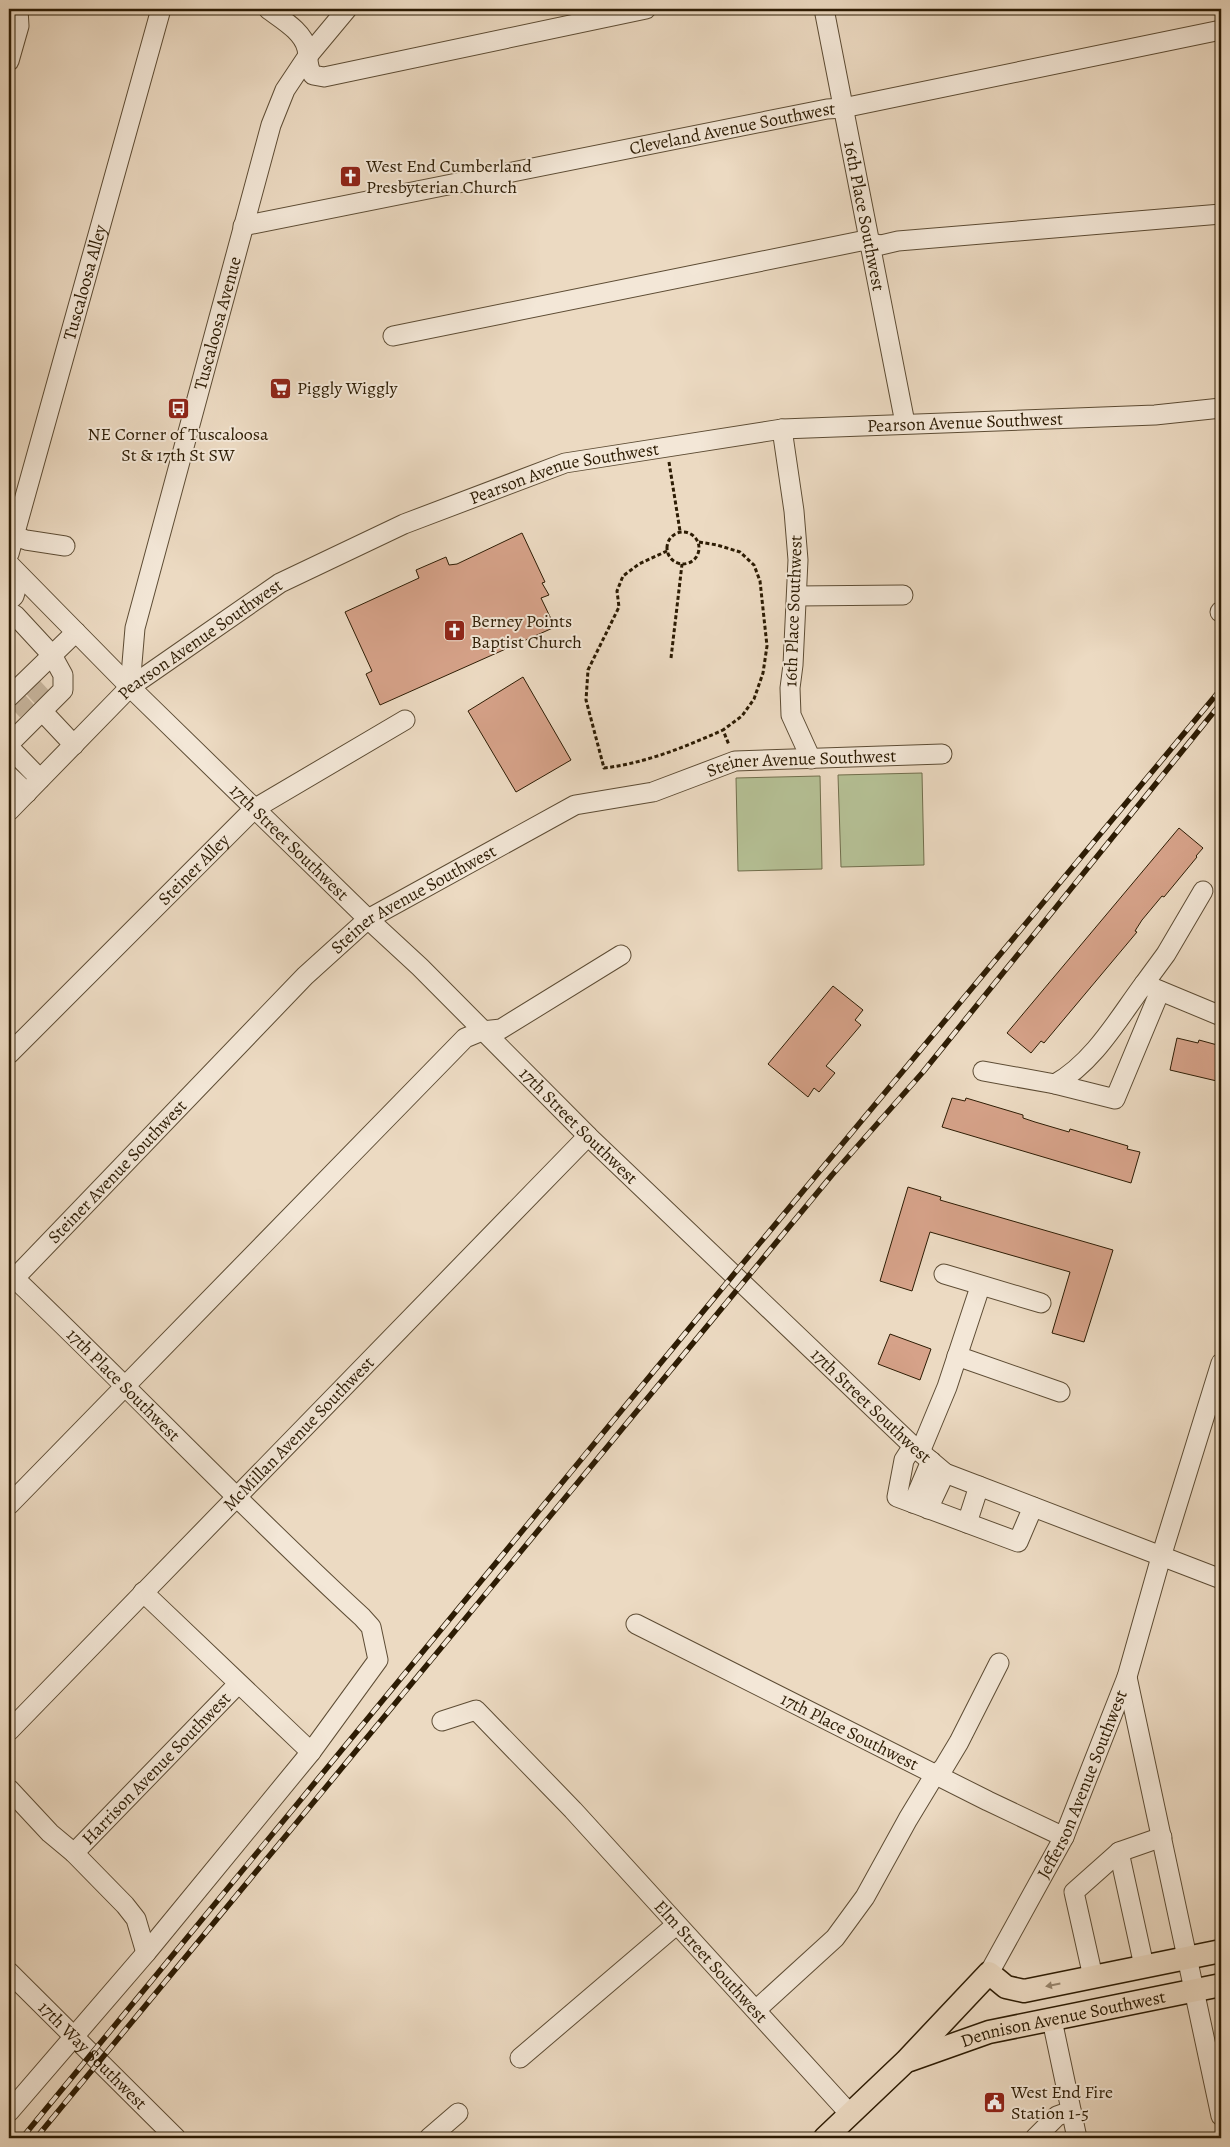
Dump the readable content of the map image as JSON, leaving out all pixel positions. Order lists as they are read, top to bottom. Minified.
{"streets":{"main road":["Jefferson Avenue Southwest","Dennison Avenue Southwest"],"street":["Cleveland Avenue Southwest","16th Place Southwest","Tuscaloosa Alley","Tuscaloosa Avenue","Pearson Avenue Southwest","Steiner Avenue Southwest","17th Street Southwest","Steiner Alley","17th Place Southwest","McMillan Avenue Southwest","Harrison Avenue Southwest","Elm Street Southwest","17th Way Southwest"]},"crossings":[["Cleveland Avenue Southwest","16th Place Southwest"],["Cleveland Avenue Southwest","Tuscaloosa Avenue"],["16th Place Southwest","Pearson Avenue Southwest"],["16th Place Southwest","Steiner Avenue Southwest"],["Tuscaloosa Avenue","Pearson Avenue Southwest"],["Tuscaloosa Avenue","17th Street Southwest"],["Pearson Avenue Southwest","17th Street Southwest"],["Steiner Avenue Southwest","17th Street Southwest"],["Steiner Avenue Southwest","17th Place Southwest"],["17th Street Southwest","Steiner Alley"],["17th Street Southwest","McMillan Avenue Southwest"],["17th Street Southwest","Jefferson Avenue Southwest"],["17th Place Southwest","McMillan Avenue Southwest"],["17th Place Southwest","Jefferson Avenue Southwest"],["17th Place Southwest","17th Way Southwest"],["Jefferson Avenue Southwest","Elm Street Southwest"],["Jefferson Avenue Southwest","Dennison Avenue Southwest"]],"places":{"church":["West End Cumberland Presbyterian Church","Berney Points Baptist Church"],"supermarket":["Piggly Wiggly"],"bus stop":["NE Corner of Tuscaloosa St & 17th St SW"],"public building":["West End Fire Station 1-5"]}}
